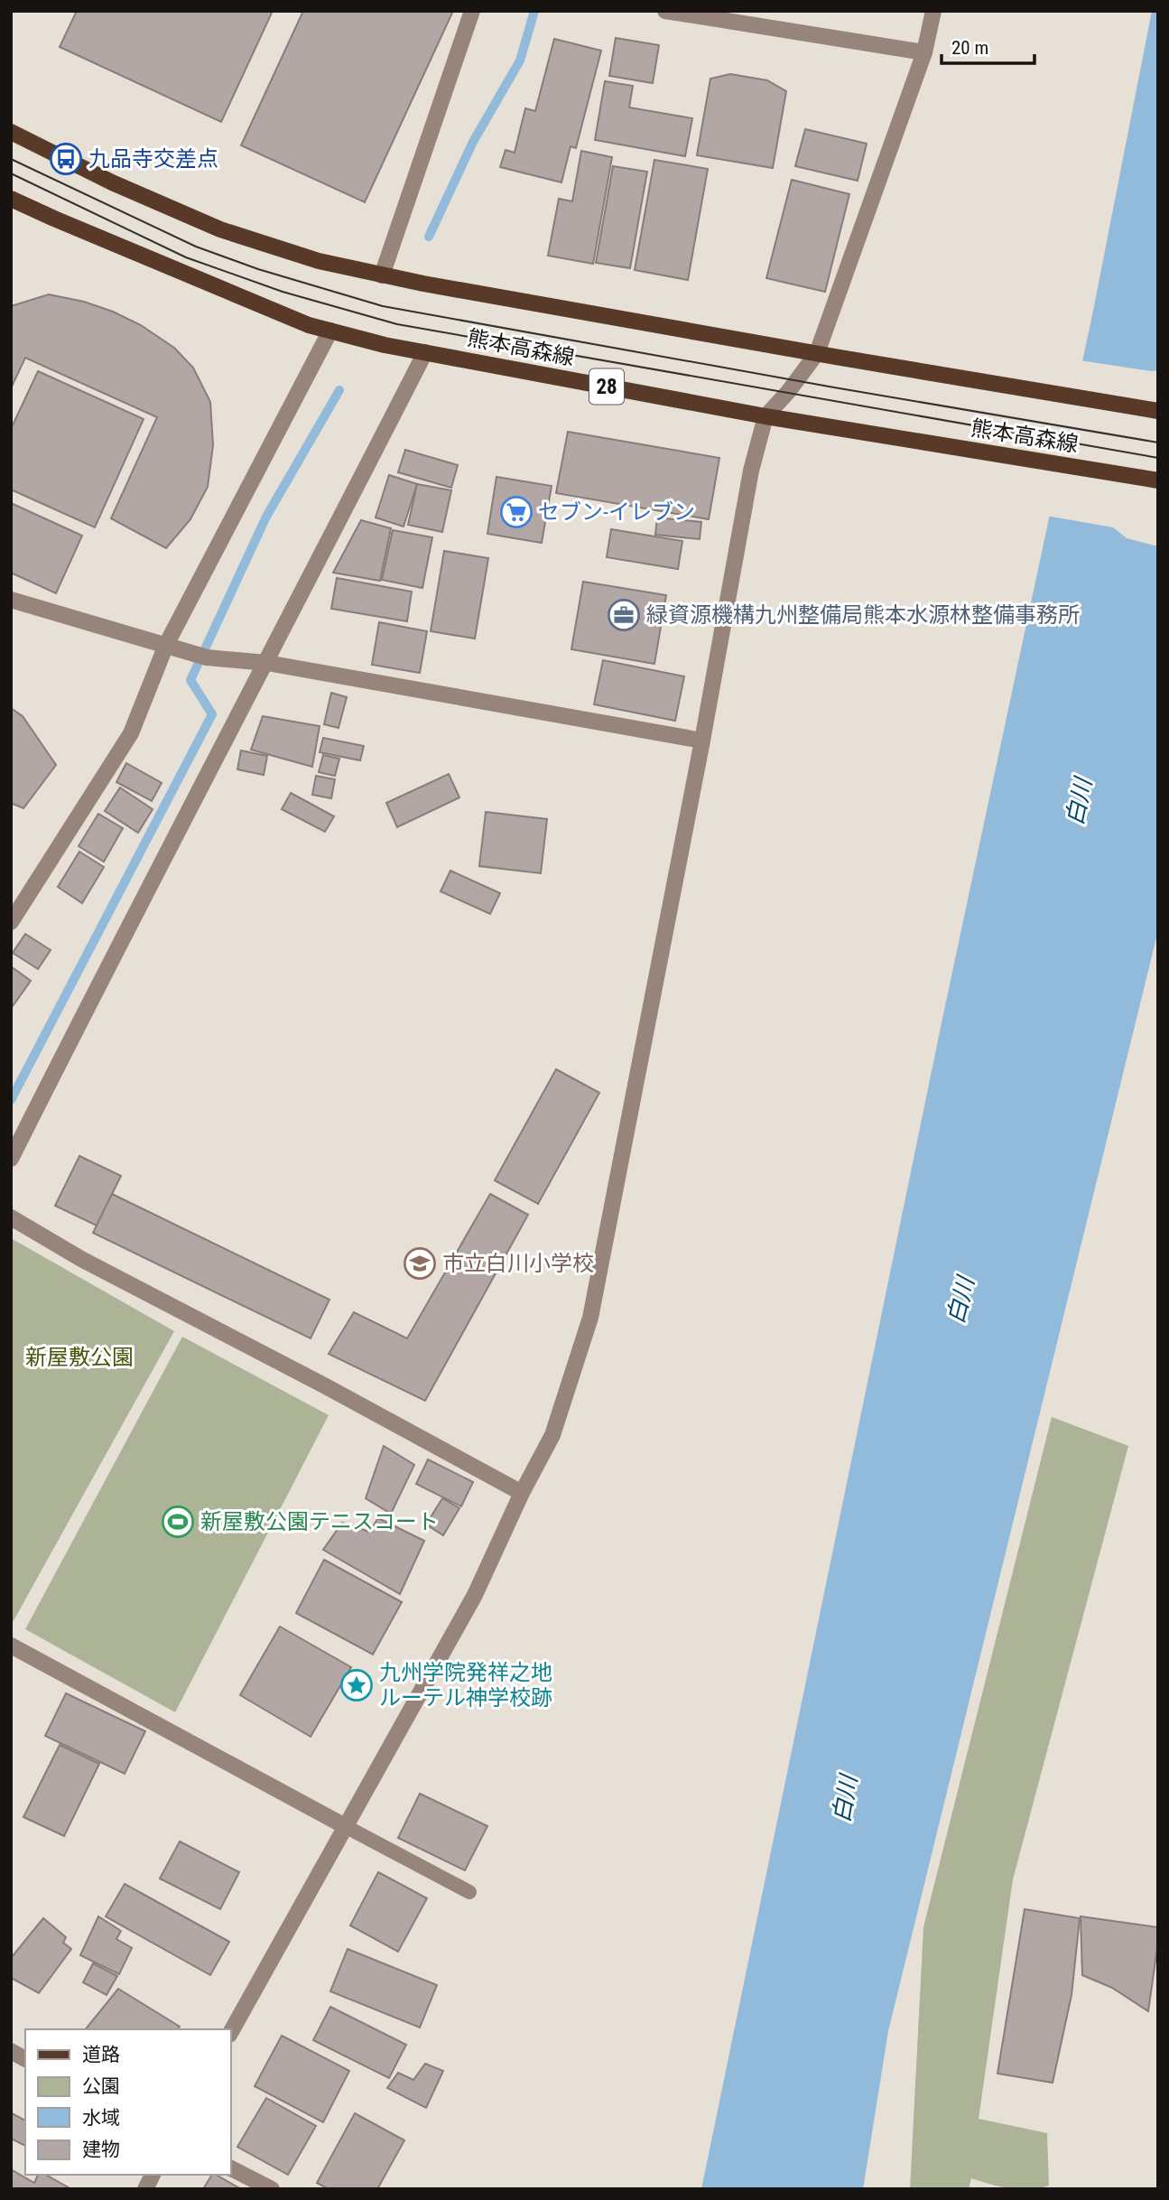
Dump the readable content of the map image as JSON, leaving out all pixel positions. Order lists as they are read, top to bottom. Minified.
{"streets":{"main road":["熊本高森線","28"]},"water":["白川"],"parks":["新屋敷公園"],"places":{"bus stop":["九品寺交差点"],"supermarket":["セブン-イレブン"],"office":["緑資源機構九州整備局熊本水源林整備事務所"],"school or university":["市立白川小学校"],"sports":["新屋敷公園テニスコート"],"place":["九州学院発祥之地 ルーテル神学校跡"]},"legend":["道路","公園","水域","建物"],"scale_bar":"20 m"}
